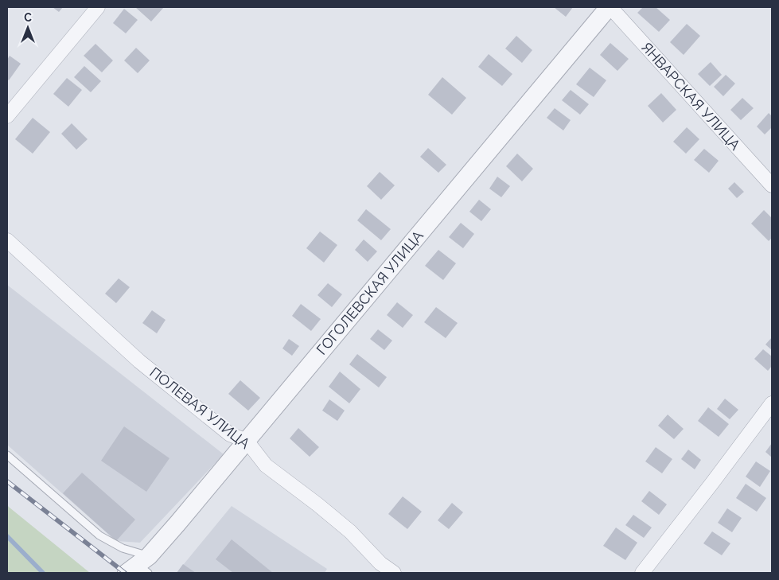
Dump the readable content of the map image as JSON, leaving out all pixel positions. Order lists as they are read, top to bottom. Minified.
{"streets":{"street":["ЯНВАРСКАЯ УЛИЦА","ГОГОЛЕВСКАЯ УЛИЦА","ПОЛЕВАЯ УЛИЦА"]},"crossings":[["ЯНВАРСКАЯ УЛИЦА","ГОГОЛЕВСКАЯ УЛИЦА"],["ГОГОЛЕВСКАЯ УЛИЦА","ПОЛЕВАЯ УЛИЦА"]],"north":"top"}
